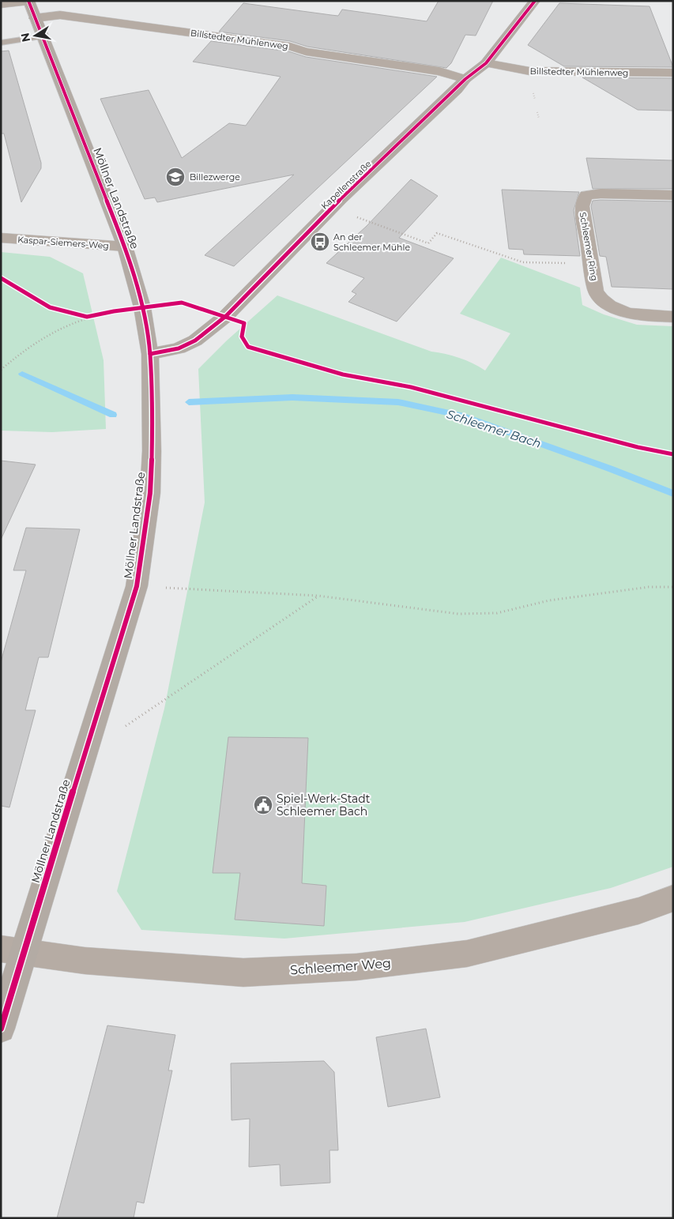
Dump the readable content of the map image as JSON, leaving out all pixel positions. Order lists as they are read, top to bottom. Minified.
{"streets":{"street":["Billstedter Mühlenweg","Kapellenstraße","Möllner Landstraße","Kaspar-Siemers-Weg","Schleemer Ring","Schleemer Weg"]},"crossings":[["Billstedter Mühlenweg","Kapellenstraße"],["Billstedter Mühlenweg","Möllner Landstraße"],["Kapellenstraße","Möllner Landstraße"],["Möllner Landstraße","Kaspar-Siemers-Weg"],["Möllner Landstraße","Schleemer Weg"]],"water":["Schleemer Bach"],"places":{"school or university":["Billezwerge"],"bus stop":["An der Schleemer Mühle"],"public building":["Spiel-Werk-Stadt Schleemer Bach"]},"north":"left"}
